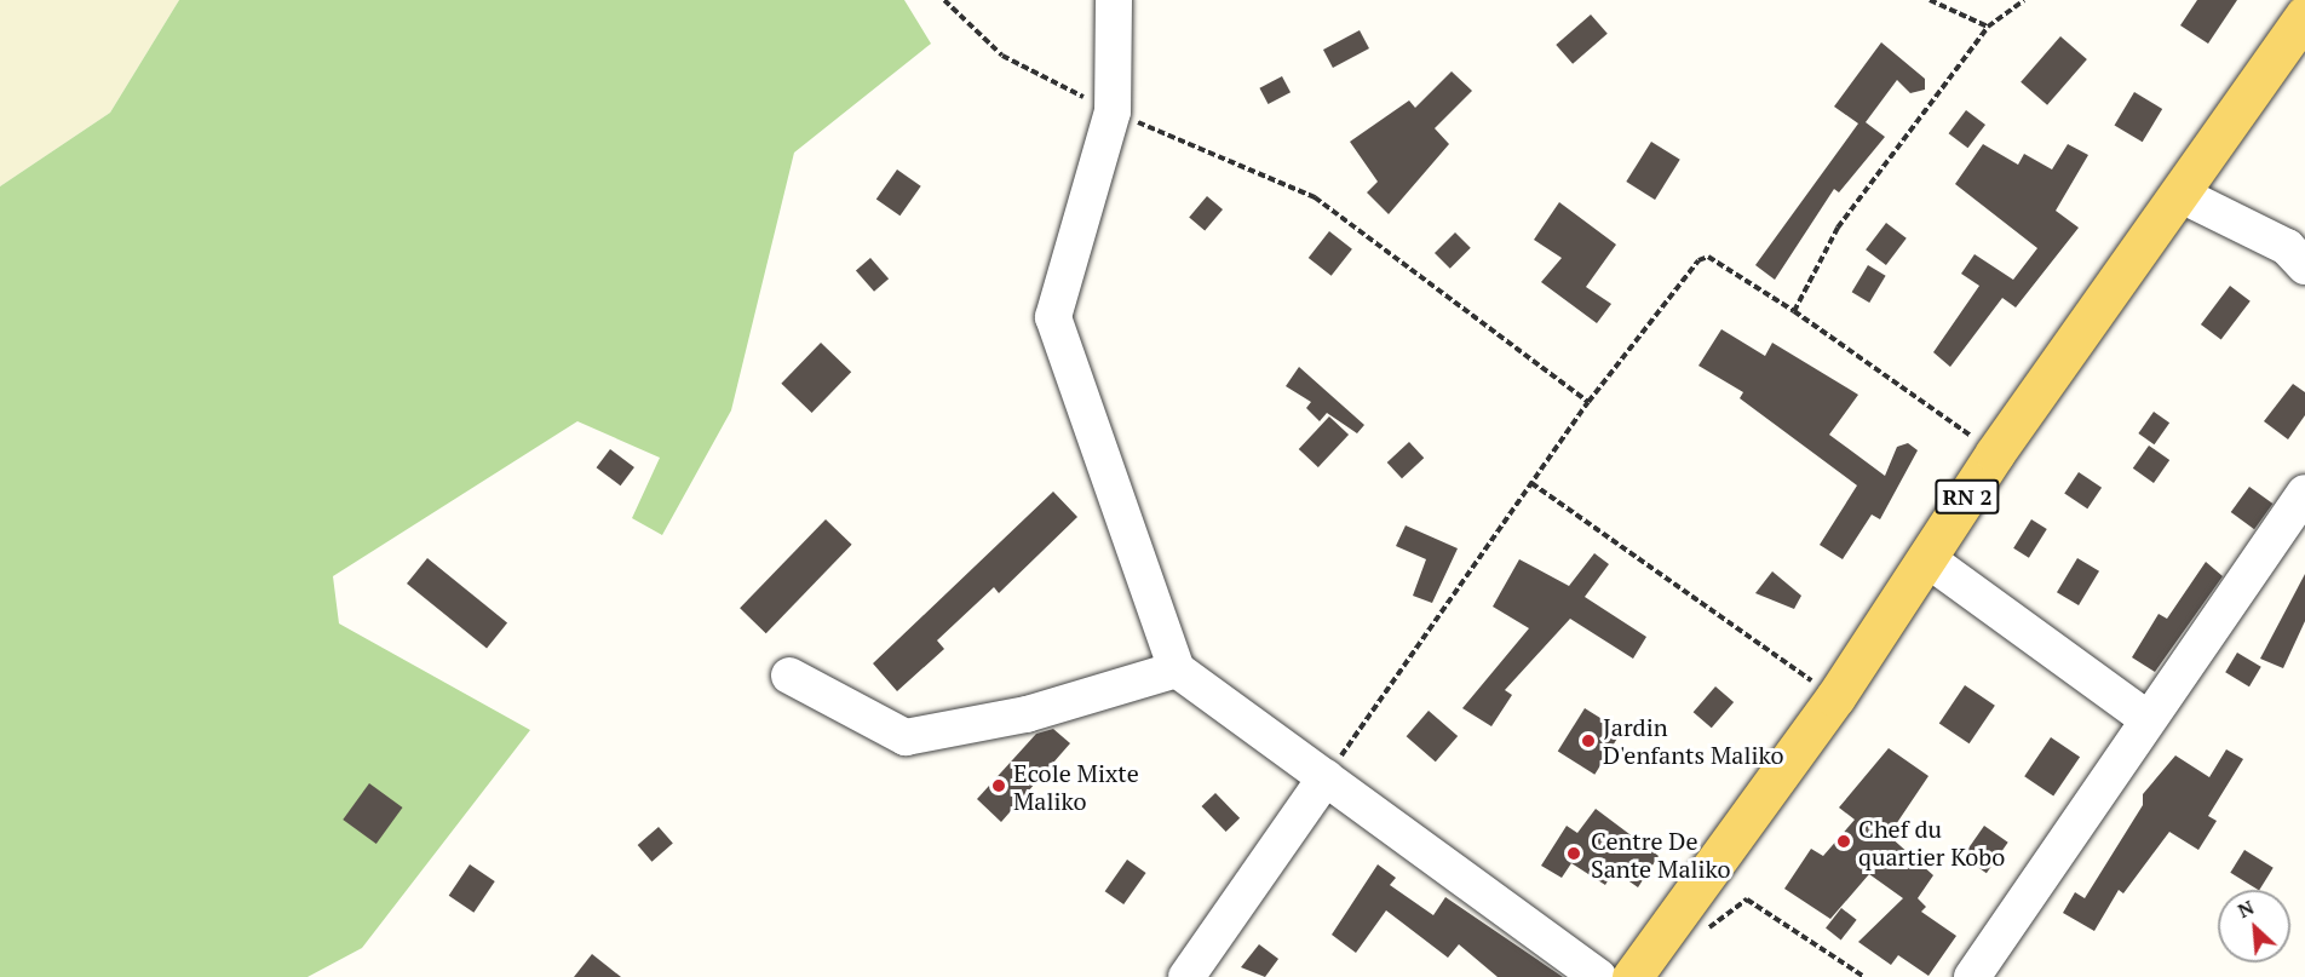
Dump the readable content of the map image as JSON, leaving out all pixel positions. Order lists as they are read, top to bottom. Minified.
{"streets":{"main road":["RN 2"]},"places":["Jardin D'enfants Maliko","Ecole Mixte Maliko","Chef du quartier Kobo","Centre De Sante Maliko"],"north":"top left"}
